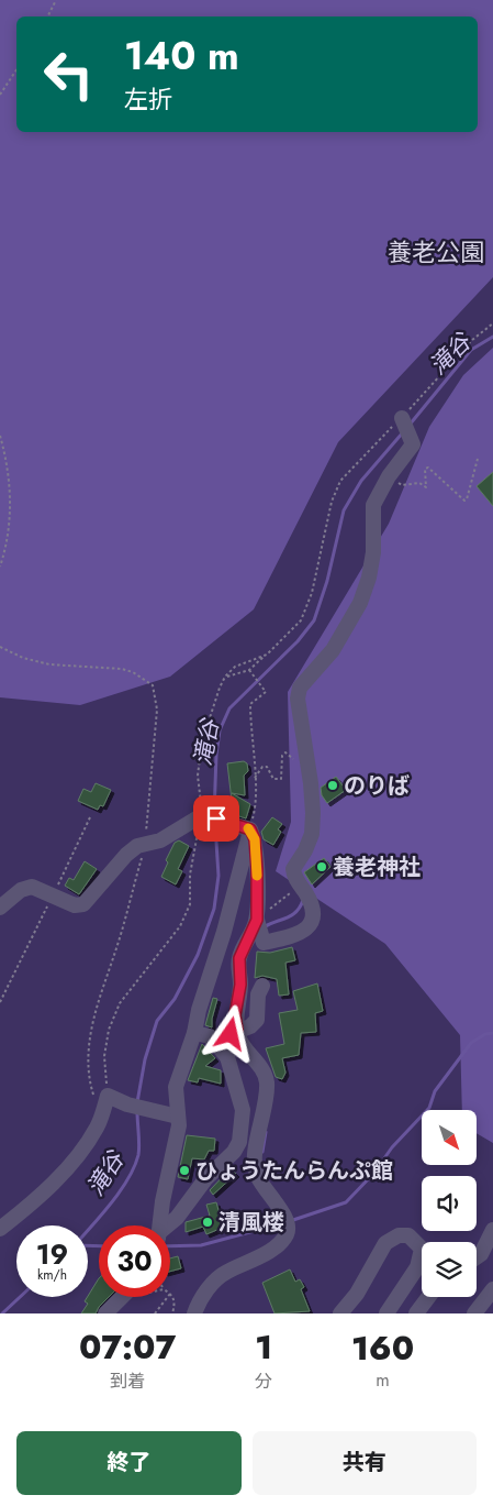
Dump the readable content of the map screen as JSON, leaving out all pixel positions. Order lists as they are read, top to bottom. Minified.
{"districts":["養老公園"],"water":["滝谷"],"places":["のりば","養老神社","ひょうたんらんぷ館","清風楼"],"north":"bottom right","page":{"turn":["140 m","左折"],"speed":"19 km/h","limit":"30","eta":["07:07","到着","1","分","160","m"],"buttons":["終了","共有"]}}
